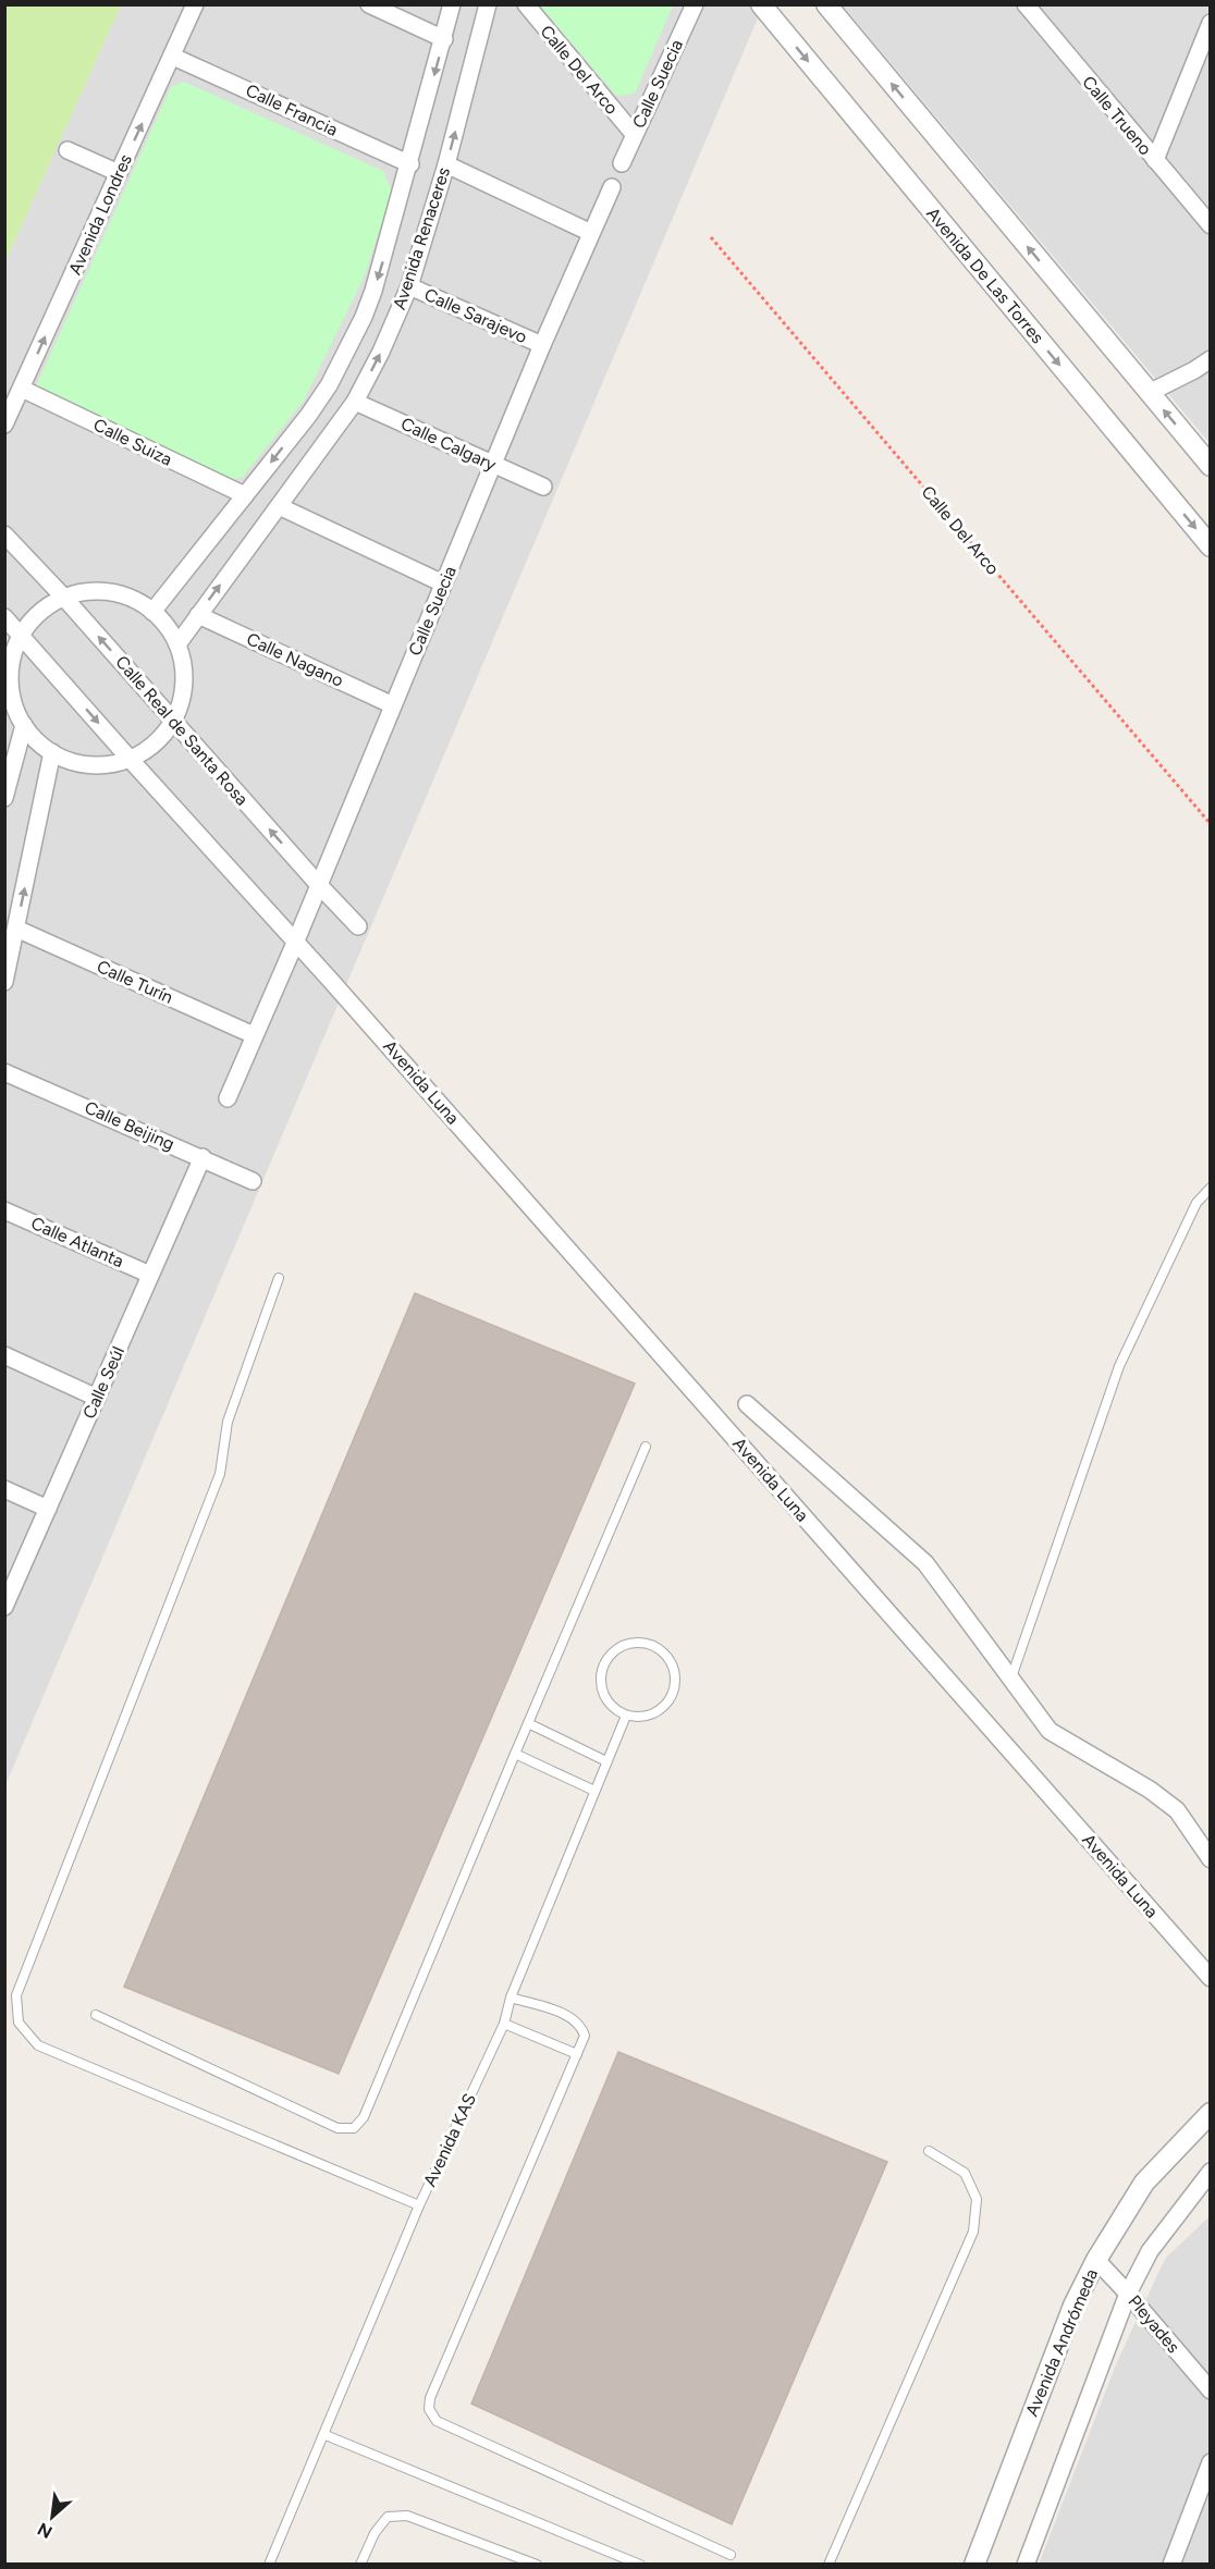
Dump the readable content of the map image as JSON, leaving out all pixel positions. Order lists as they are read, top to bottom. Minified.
{"streets":{"street":["Calle Del Arco","Calle Suecia","Calle Francia","Calle Trueno","Avenida Londres","Avenida Renaceres","Avenida De Las Torres","Calle Sarajevo","Calle Suiza","Calle Calgary","Calle Nagano","Calle Real de Santa Rosa","Calle Turín","Avenida Luna","Calle Beijing","Calle Atlanta","Calle Seúl","Pleyades","Avenida Andrómeda"],"lane":["Avenida KAS"]},"crossings":[["Calle Del Arco","Calle Suecia"],["Calle Suecia","Calle Sarajevo"],["Calle Suecia","Calle Calgary"],["Calle Suecia","Calle Nagano"],["Calle Suecia","Calle Real de Santa Rosa"],["Calle Suecia","Calle Turín"],["Calle Suecia","Avenida Luna"],["Calle Francia","Avenida Londres"],["Calle Francia","Avenida Renaceres"],["Avenida Londres","Calle Suiza"],["Avenida Renaceres","Calle Sarajevo"],["Avenida Renaceres","Calle Suiza"],["Avenida Renaceres","Calle Calgary"],["Avenida Renaceres","Calle Nagano"],["Calle Beijing","Calle Seúl"],["Calle Atlanta","Calle Seúl"],["Pleyades","Avenida Andrómeda"]],"one_way":["Avenida Londres"],"north":"bottom left"}
